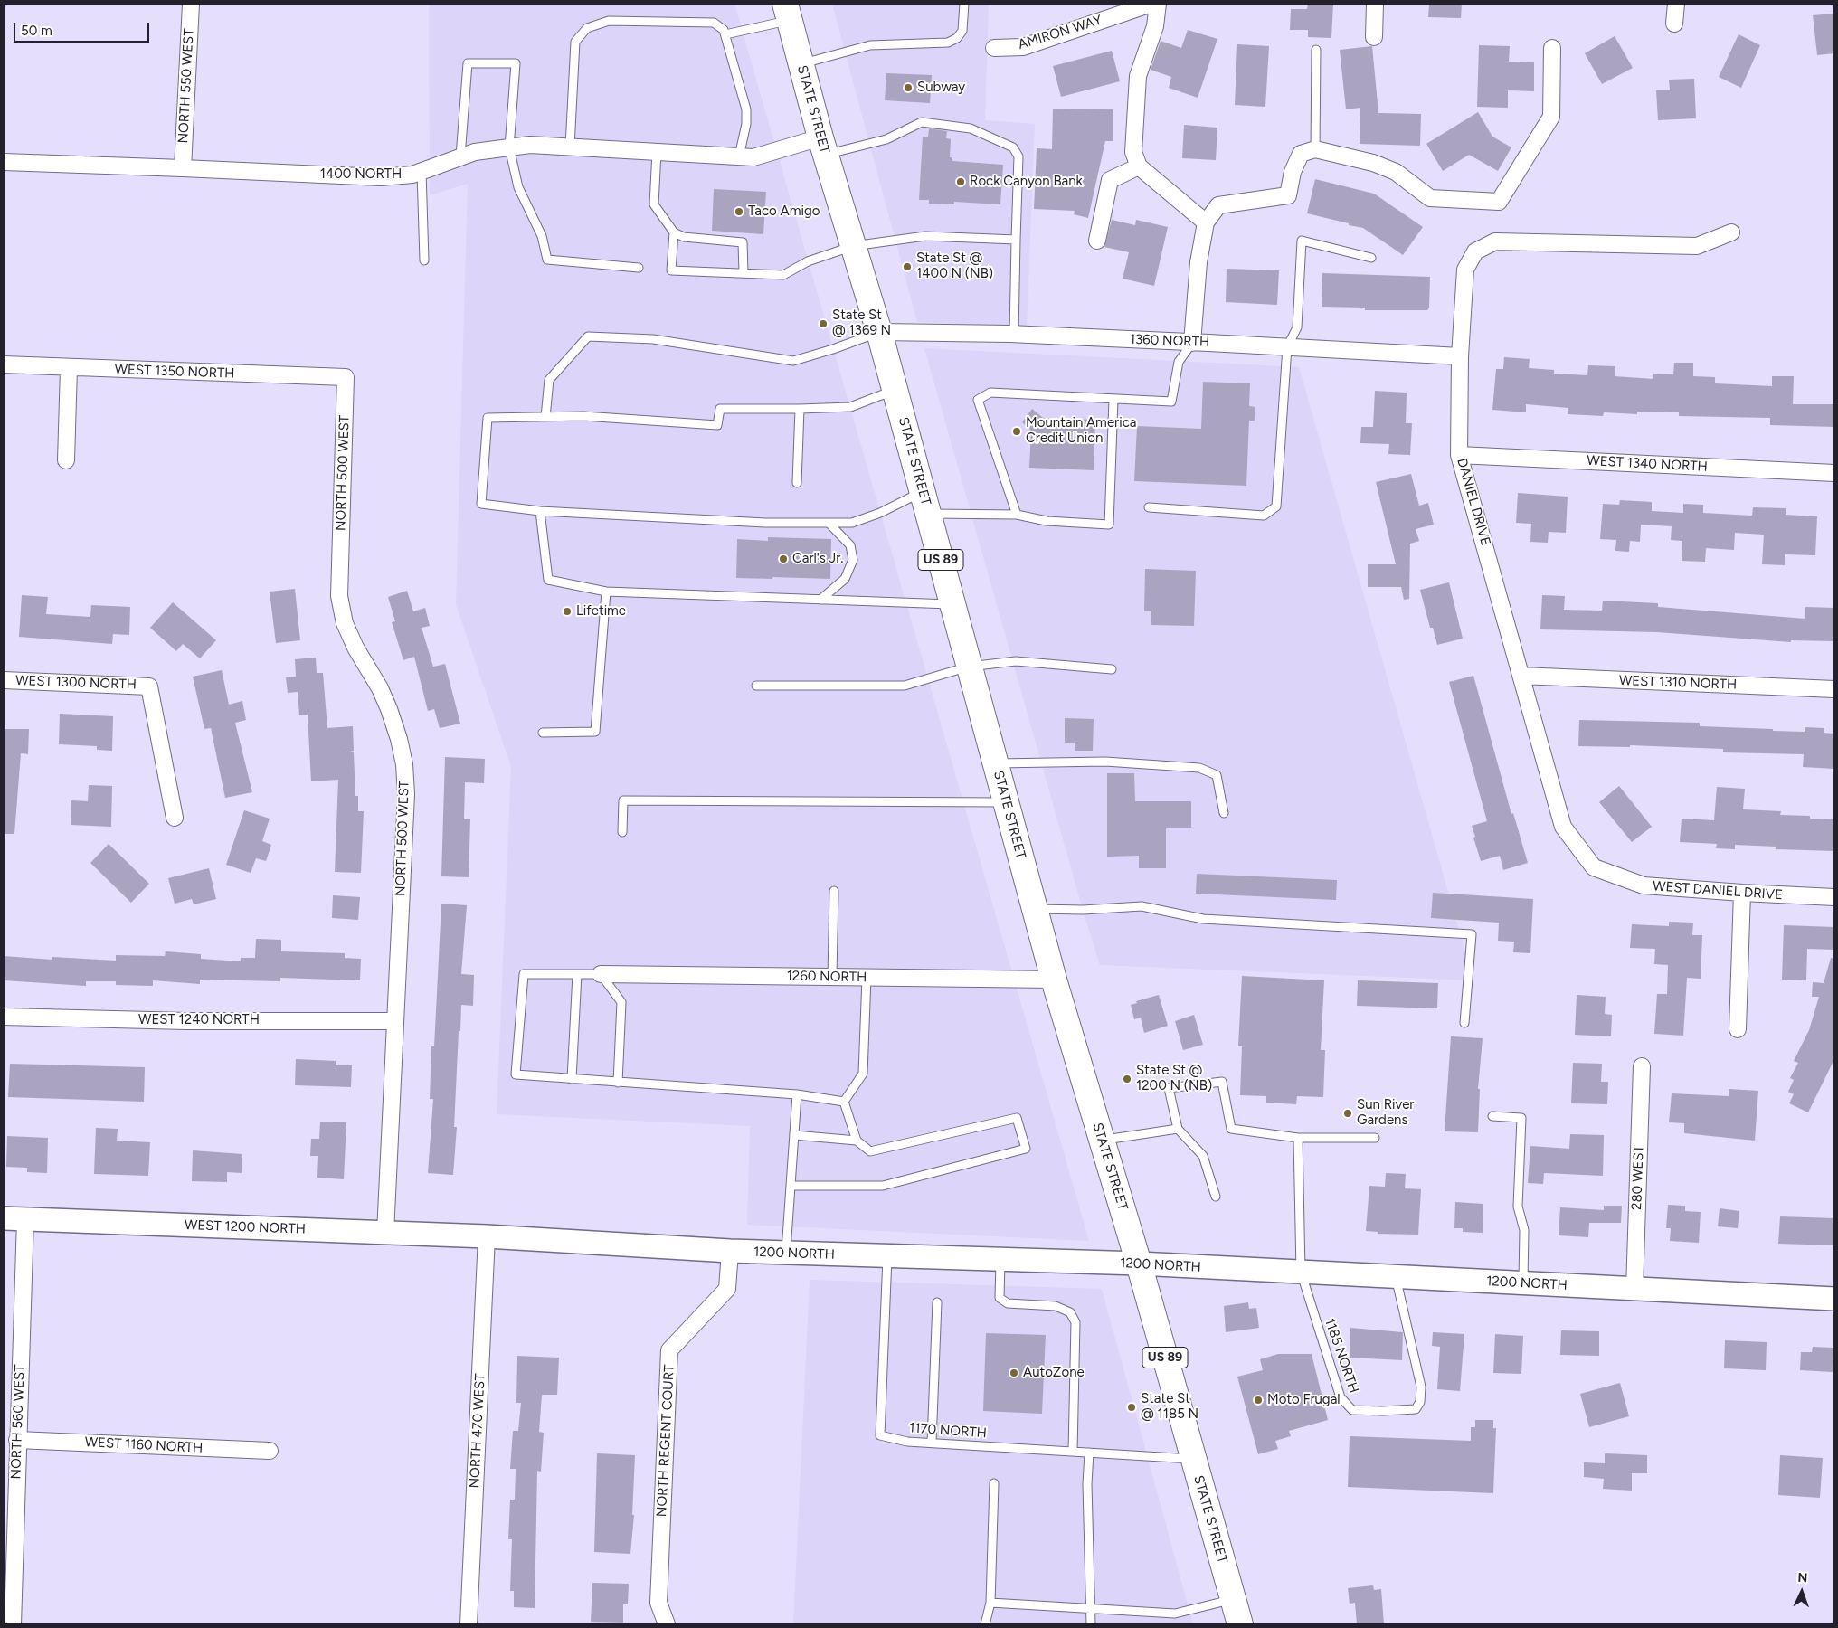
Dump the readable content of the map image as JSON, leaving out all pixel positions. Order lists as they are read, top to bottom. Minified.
{"streets":{"main road":["STATE STREET","US 89"],"street":["AMIRON WAY","NORTH 550 WEST","1400 NORTH","1360 NORTH","WEST 1350 NORTH","WEST 1340 NORTH","NORTH 500 WEST","DANIEL DRIVE","WEST 1300 NORTH","WEST 1310 NORTH","WEST DANIEL DRIVE","1260 NORTH","WEST 1240 NORTH","280 WEST","WEST 1200 NORTH","1200 NORTH","NORTH 560 WEST","NORTH 470 WEST","NORTH REGENT COURT","WEST 1160 NORTH"],"lane":["1185 NORTH","1170 NORTH"]},"crossings":[["NORTH 550 WEST","1400 NORTH"],["STATE STREET","1400 NORTH"],["STATE STREET","1360 NORTH"],["STATE STREET","1260 NORTH"],["STATE STREET","1200 NORTH"],["STATE STREET","1170 NORTH"],["1360 NORTH","DANIEL DRIVE"],["WEST 1350 NORTH","NORTH 500 WEST"],["WEST 1340 NORTH","DANIEL DRIVE"],["NORTH 500 WEST","WEST 1240 NORTH"],["NORTH 500 WEST","WEST 1200 NORTH"],["DANIEL DRIVE","WEST 1310 NORTH"],["DANIEL DRIVE","WEST DANIEL DRIVE"],["WEST 1310 NORTH","WEST DANIEL DRIVE"],["280 WEST","1200 NORTH"],["WEST 1200 NORTH","1200 NORTH"],["WEST 1200 NORTH","NORTH 560 WEST"],["WEST 1200 NORTH","NORTH 470 WEST"],["1200 NORTH","1185 NORTH"],["1200 NORTH","NORTH 470 WEST"],["1200 NORTH","1170 NORTH"],["1200 NORTH","NORTH REGENT COURT"],["NORTH 560 WEST","WEST 1160 NORTH"]],"places":["Subway","Rock Canyon Bank","Taco Amigo","State St @ 1400 N (NB)","State St @ 1369 N","Mountain America Credit Union","Carl's Jr.","Lifetime","State St @ 1200 N (NB)","Sun River Gardens","AutoZone","Moto Frugal","State St @ 1185 N"],"scale_bar":"50 m","north":"top"}
